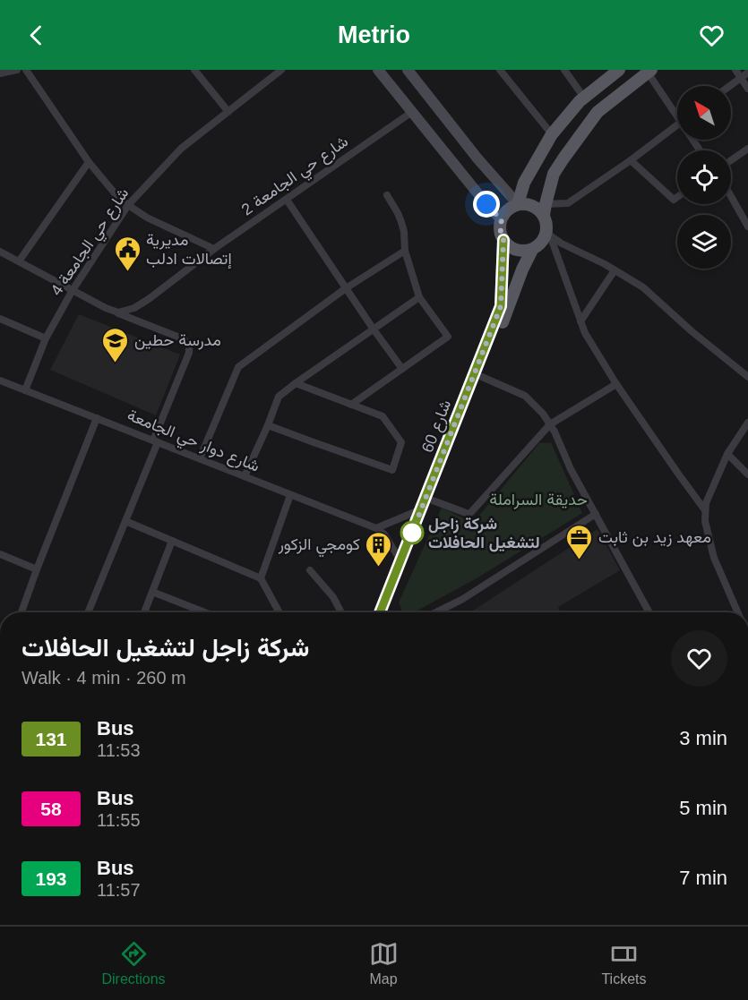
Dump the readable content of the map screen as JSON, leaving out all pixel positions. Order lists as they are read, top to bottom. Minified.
{"streets":{"main road":["شارع 60"],"street":["شارع حي الجامعة 2","شارع حي الجامعة 4","شارع دوار حي الجامعة"]},"crossings":[["شارع حي الجامعة 4","شارع دوار حي الجامعة"],["شارع 60","شارع دوار حي الجامعة"]],"parks":["حديقة السراملة"],"places":{"public building":["مديرية إتصالات ادلب"],"school or university":["مدرسة حطين"],"other":["شركة زاجل لتشغيل الحافلات"],"office":["معهد زيد بن ثابت"],"building":["كومجي الزكور"]},"lines":["bus line 131"],"north":"top left","page":{"header":"Metrio","heading":["شركة زاجل لتشغيل الحافلات","Walk · 4 min · 260 m"],"list":[{"mark":"131","name":"Bus","note":"11:53","value":"3 min"},{"mark":"58","name":"Bus","note":"11:55","value":"5 min"},{"mark":"193","name":"Bus","note":"11:57","value":"7 min"}],"tabs":["Directions","Map","Tickets"]}}
